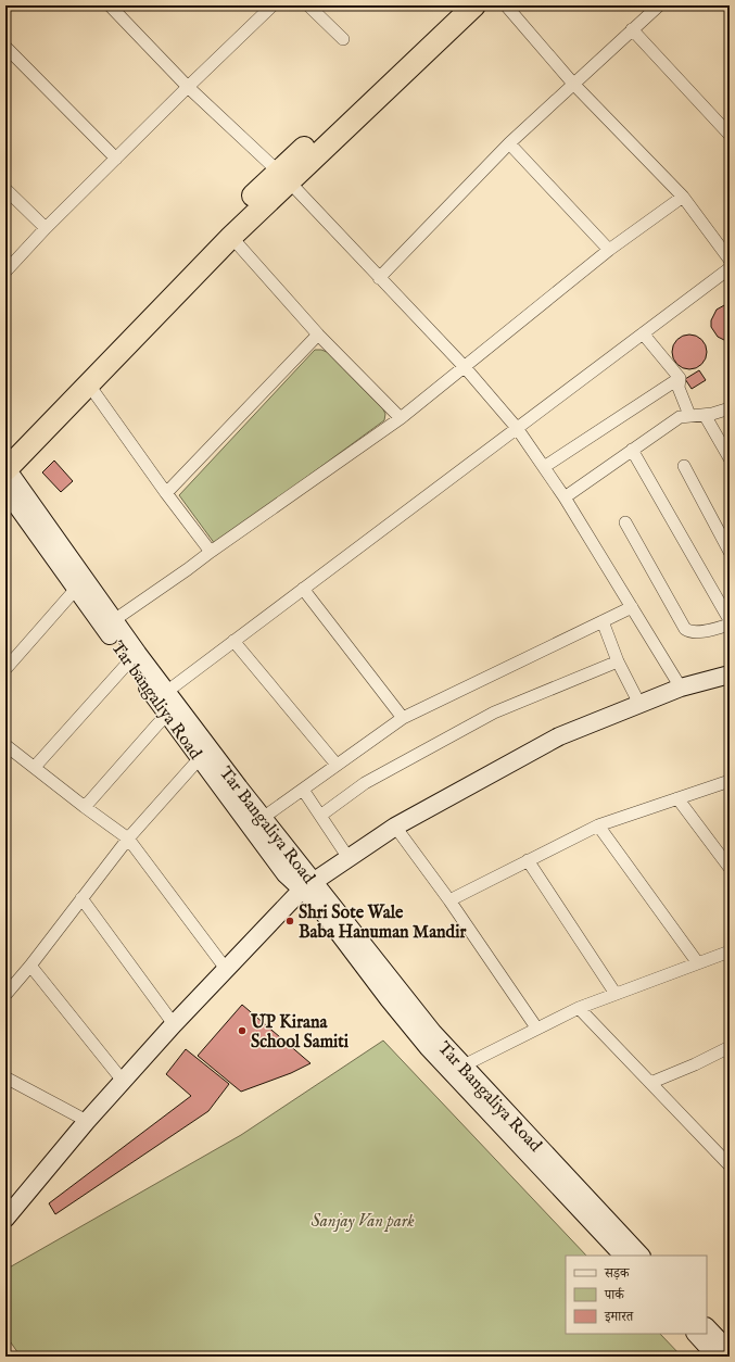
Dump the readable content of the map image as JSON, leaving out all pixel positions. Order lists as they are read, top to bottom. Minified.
{"streets":{"street":["Tar bangaliya Road","Tar Bangaliya Road"]},"crossings":[["Tar bangaliya Road","Tar Bangaliya Road"]],"parks":["Sanjay Van park"],"places":["Shri Sote Wale Baba Hanuman Mandir","UP Kirana School Samiti"],"legend":["सड़क","पार्क","इमारत"]}
